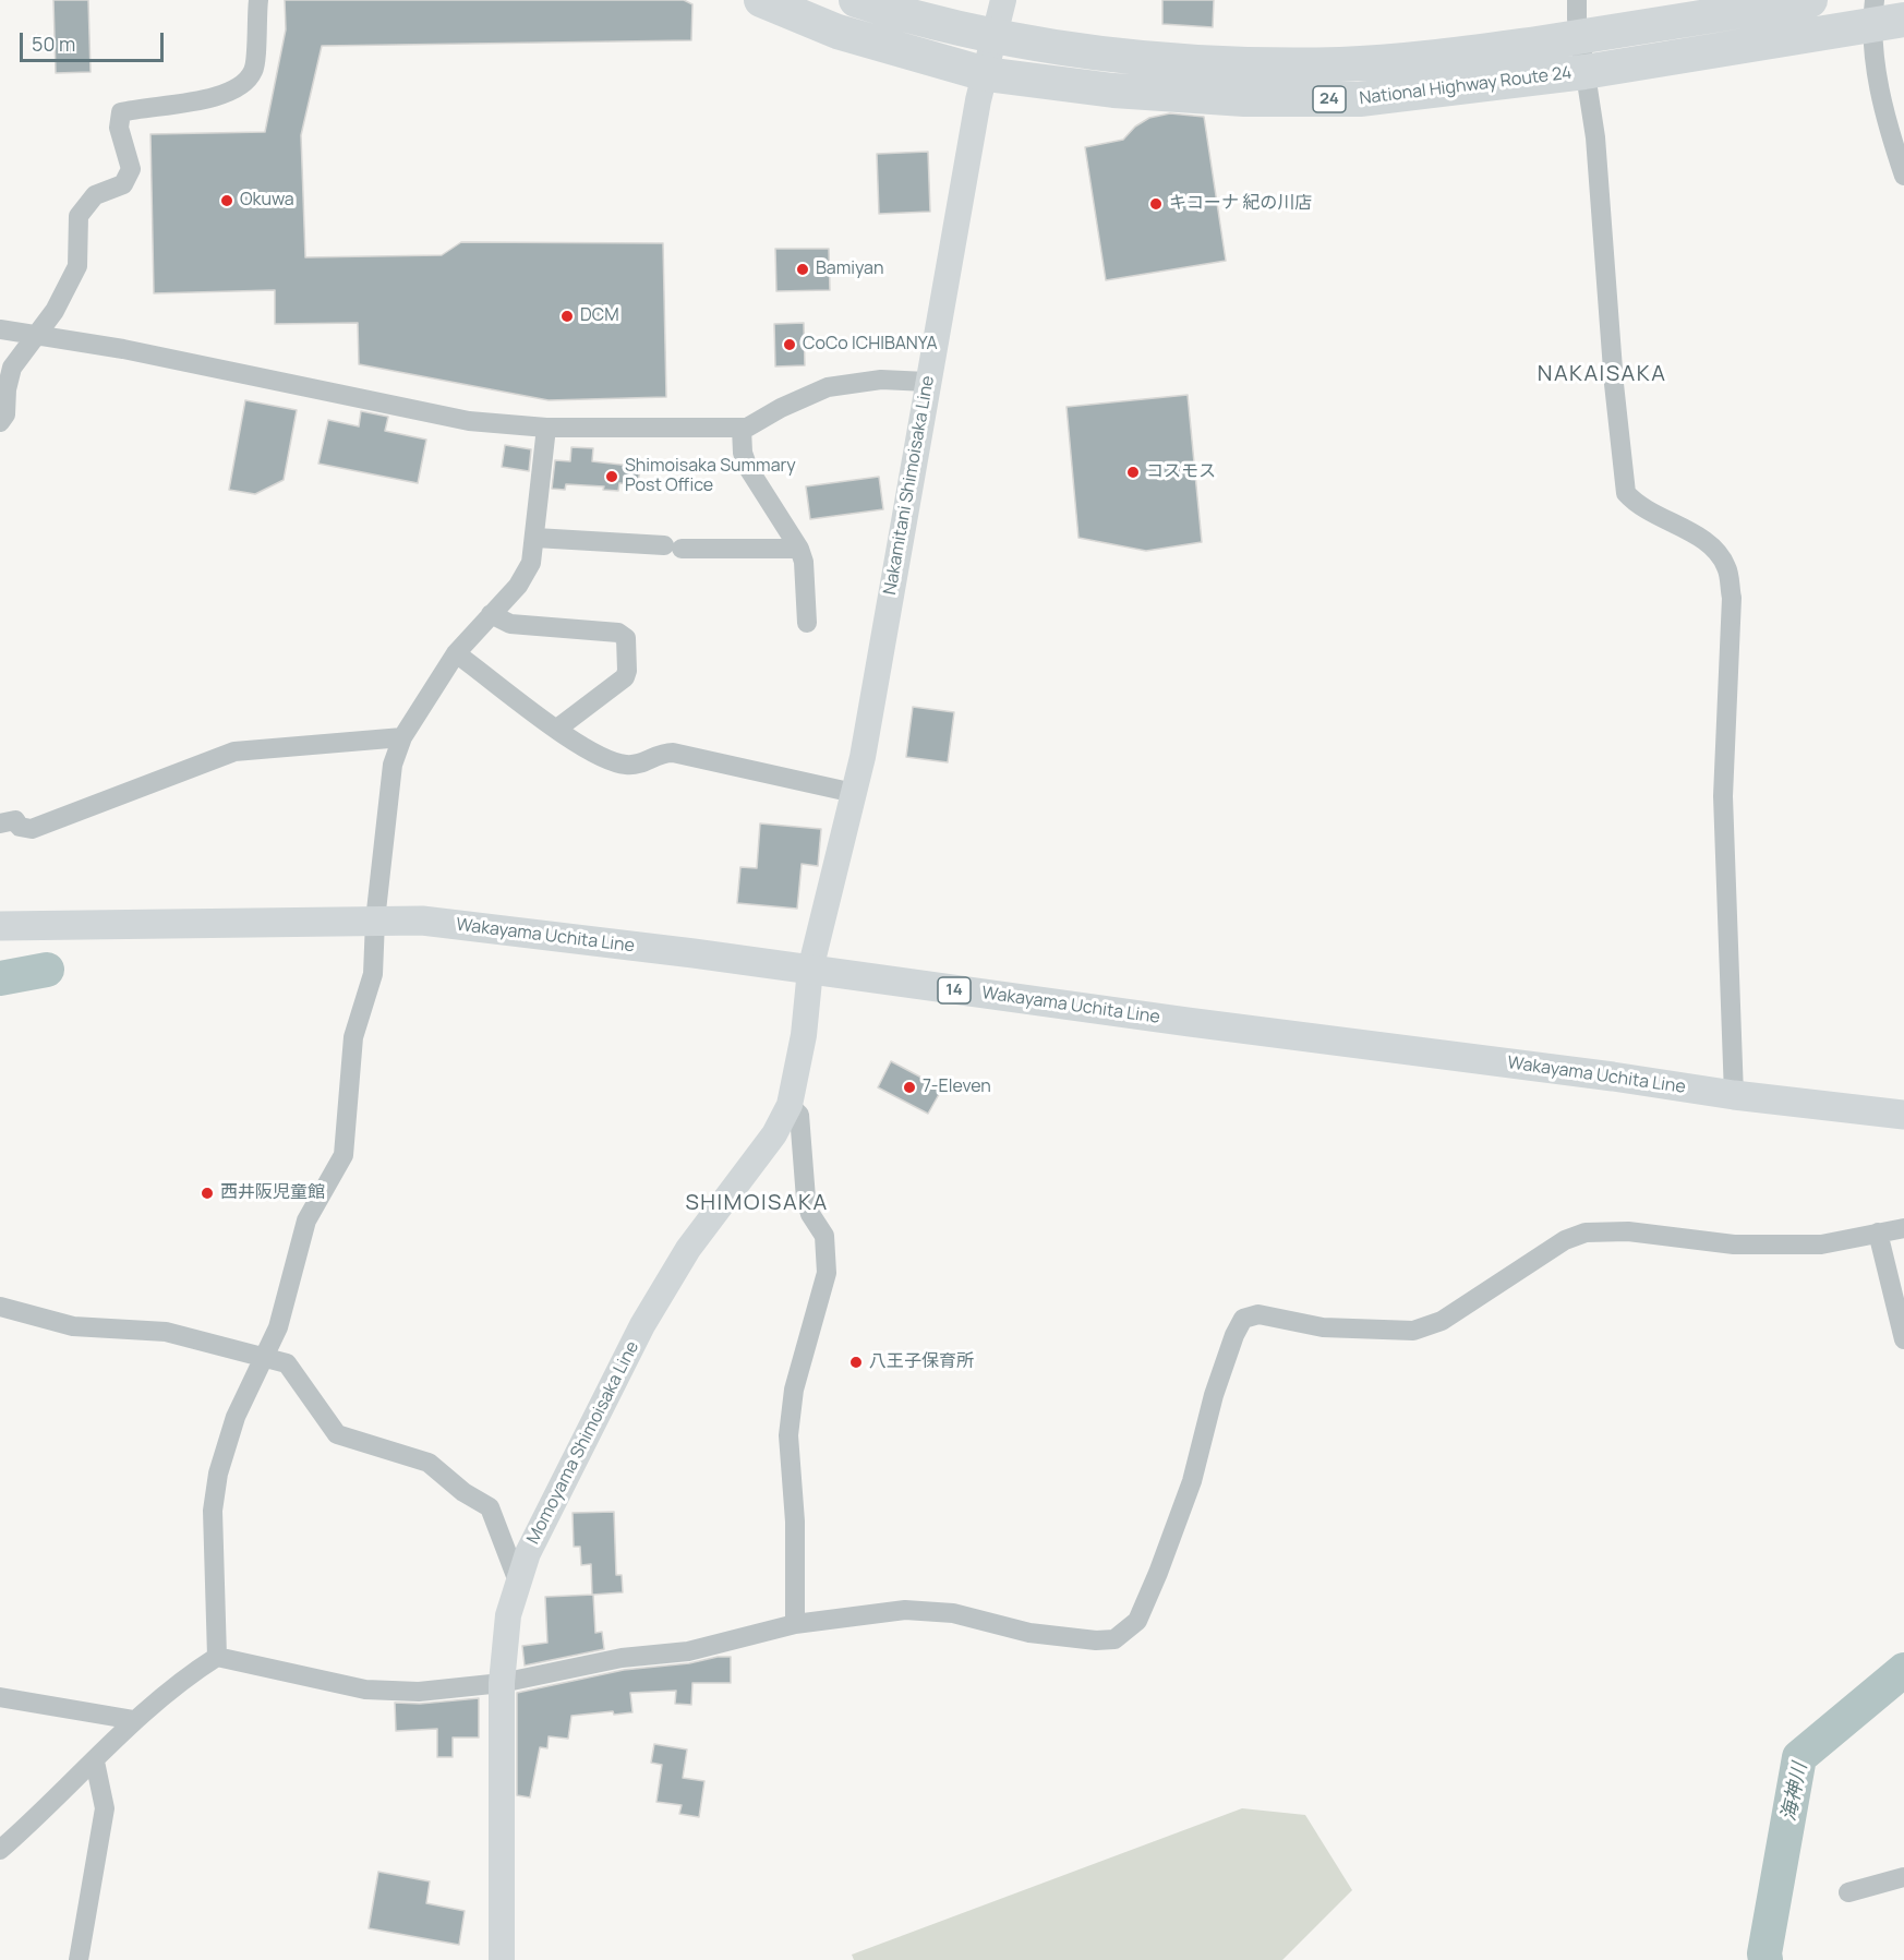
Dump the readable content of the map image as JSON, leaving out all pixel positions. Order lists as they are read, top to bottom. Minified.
{"streets":{"highway":["National Highway Route 24","24"],"main road":["Nakamitani Shimoisaka Line","Wakayama Uchita Line","14","Momoyama Shimoisaka Line"]},"crossings":[["National Highway Route 24","Nakamitani Shimoisaka Line"],["Nakamitani Shimoisaka Line","Wakayama Uchita Line"],["Nakamitani Shimoisaka Line","Momoyama Shimoisaka Line"],["Wakayama Uchita Line","Momoyama Shimoisaka Line"]],"districts":["NAKAISAKA","SHIMOISAKA"],"water":["海神川"],"places":["Okuwa","キコーナ 紀の川店","Bamiyan","DCM","CoCo ICHIBANYA","コスモス","Shimoisaka Summary Post Office","7-Eleven","西井阪児童館","八王子保育所"],"scale_bar":"50 m"}
